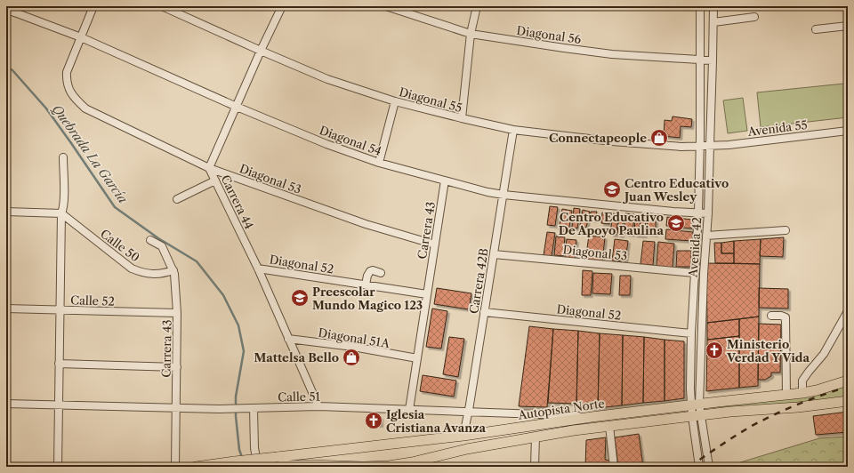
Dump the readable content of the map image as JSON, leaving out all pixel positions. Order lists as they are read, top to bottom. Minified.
{"streets":{"main road":["Autopista Norte"],"street":["Diagonal 56","Diagonal 55","Avenida 55","Diagonal 54","Diagonal 53","Carrera 44","Carrera 43","Calle 50","Avenida 42","Diagonal 52","Carrera 42B","Calle 52","Diagonal 51A","Calle 51"]},"crossings":[["Diagonal 56","Avenida 42"],["Diagonal 55","Avenida 55"],["Diagonal 55","Carrera 44"],["Diagonal 55","Avenida 42"],["Diagonal 55","Carrera 42B"],["Avenida 55","Avenida 42"],["Diagonal 54","Diagonal 53"],["Diagonal 54","Carrera 44"],["Diagonal 54","Carrera 43"],["Diagonal 54","Avenida 42"],["Diagonal 54","Carrera 42B"],["Diagonal 53","Carrera 44"],["Diagonal 53","Carrera 43"],["Diagonal 53","Avenida 42"],["Diagonal 53","Carrera 42B"],["Carrera 44","Diagonal 52"],["Carrera 44","Diagonal 51A"],["Carrera 44","Calle 51"],["Carrera 43","Calle 50"],["Carrera 43","Diagonal 52"],["Carrera 43","Calle 52"],["Carrera 43","Diagonal 51A"],["Carrera 43","Calle 51"],["Avenida 42","Diagonal 52"],["Avenida 42","Autopista Norte"],["Diagonal 52","Carrera 42B"],["Carrera 42B","Calle 51"],["Carrera 42B","Autopista Norte"],["Calle 51","Autopista Norte"]],"water":["Quebrada La García"],"places":{"shop":["Connectapeople","Mattelsa Bello"],"school or university":["Centro Educativo Juan Wesley","Centro Educativo De Apoyo Paulina","Preescolar Mundo Magico 123"],"church":["Ministerio Verdad Y Vida","Iglesia Cristiana Avanza"]}}
